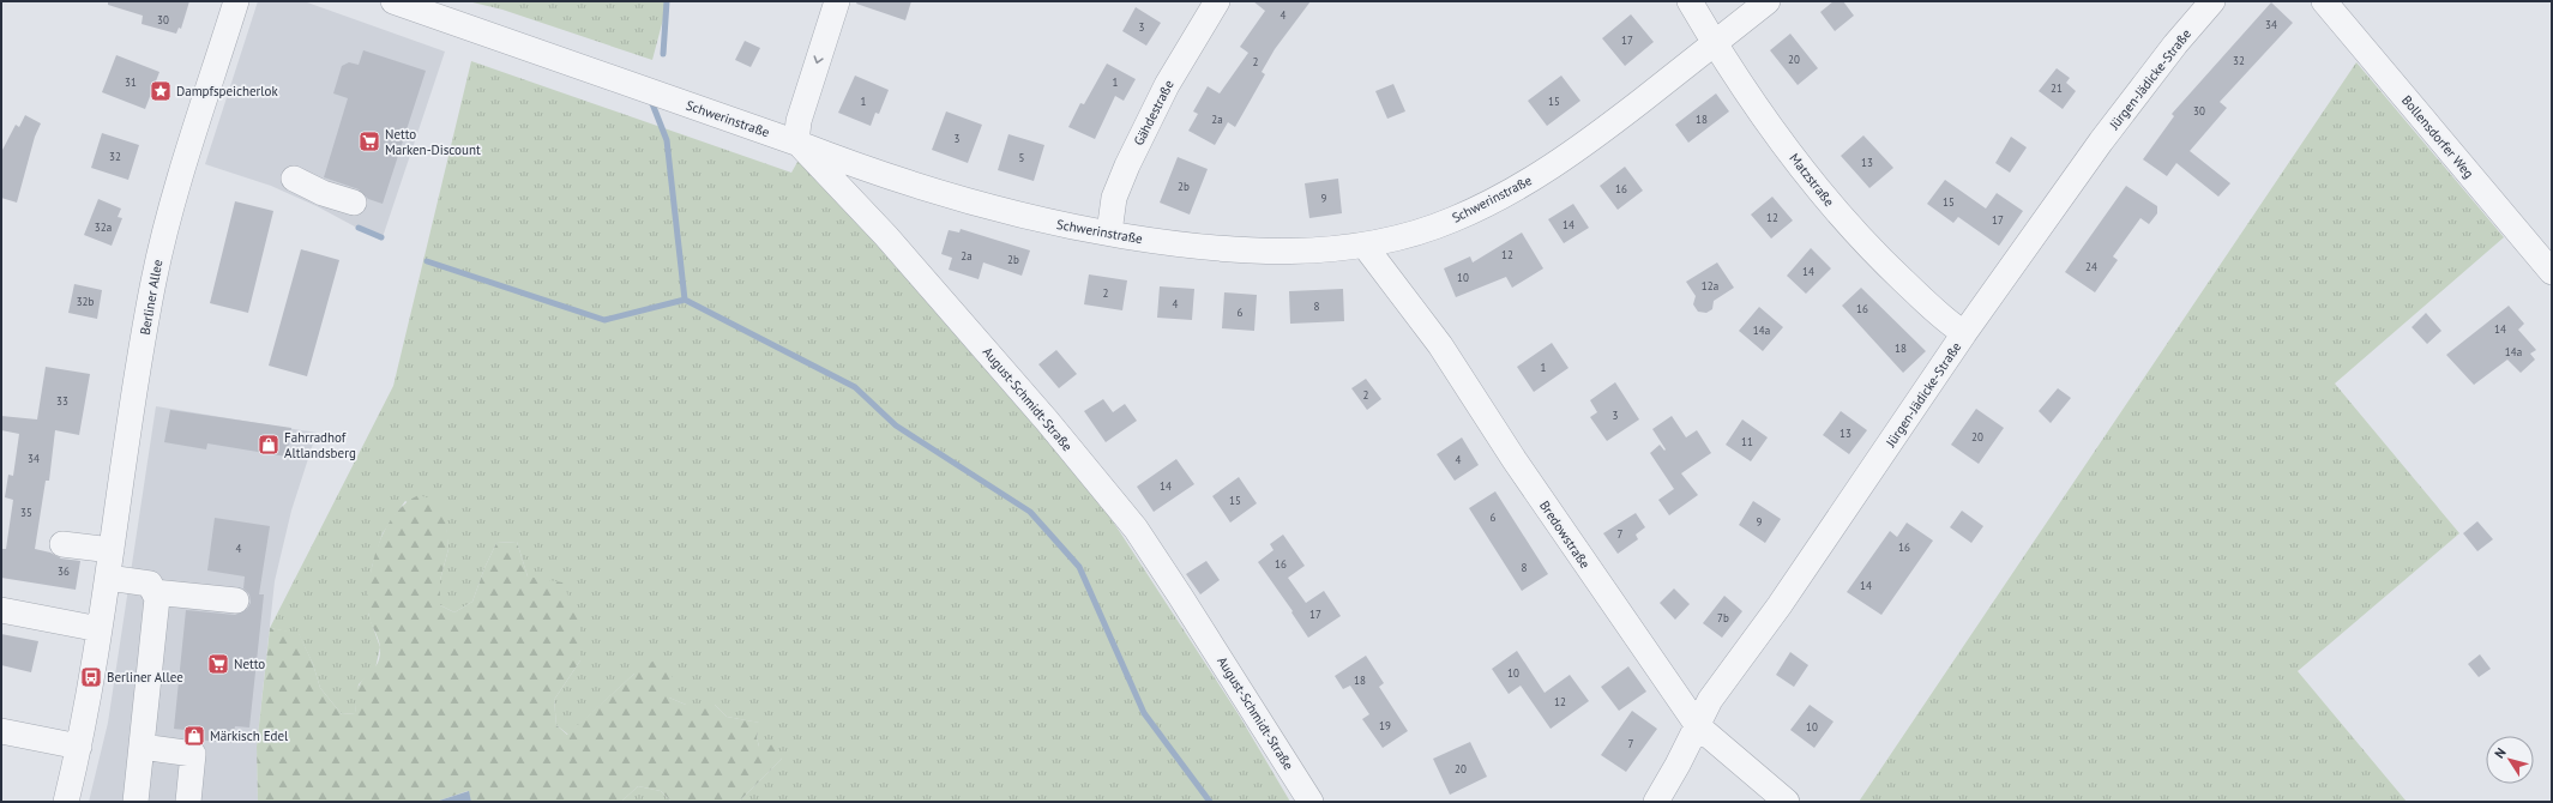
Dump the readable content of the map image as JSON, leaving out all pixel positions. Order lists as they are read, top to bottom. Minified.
{"streets":{"street":["Jürgen-Jädicke-Straße","Gähdestraße","Schwerinstraße","Bollensdorfer Weg","Matzstraße","Berliner Allee","August-Schmidt-Straße","Bredowstraße"]},"crossings":[["Jürgen-Jädicke-Straße","Matzstraße"],["Jürgen-Jädicke-Straße","Bredowstraße"],["Gähdestraße","Schwerinstraße"],["Schwerinstraße","Matzstraße"],["Schwerinstraße","August-Schmidt-Straße"],["Schwerinstraße","Bredowstraße"]],"places":{"place":["Dampfspeicherlok"],"supermarket":["Netto Marken-Discount","Netto"],"shop":["Fahrradhof Altlandsberg","Märkisch Edel"],"bus stop":["Berliner Allee"]},"house_numbers":["4","30","34","3","17","20","32","2","31","1","21","1","15","30","2a","18","3","32","5","13","2b","16","9","15","12","17","14","32a","12","2a","2b","24","14","10","12a","2","32b","4","8","16","6","14","14a","18","14a","1","2","33","3","13","20","11","34","4","14","15","35","6","9","7","16","4","16","8","36","14","17","7b","10","18","12","19","10","7","20"],"north":"top left"}
